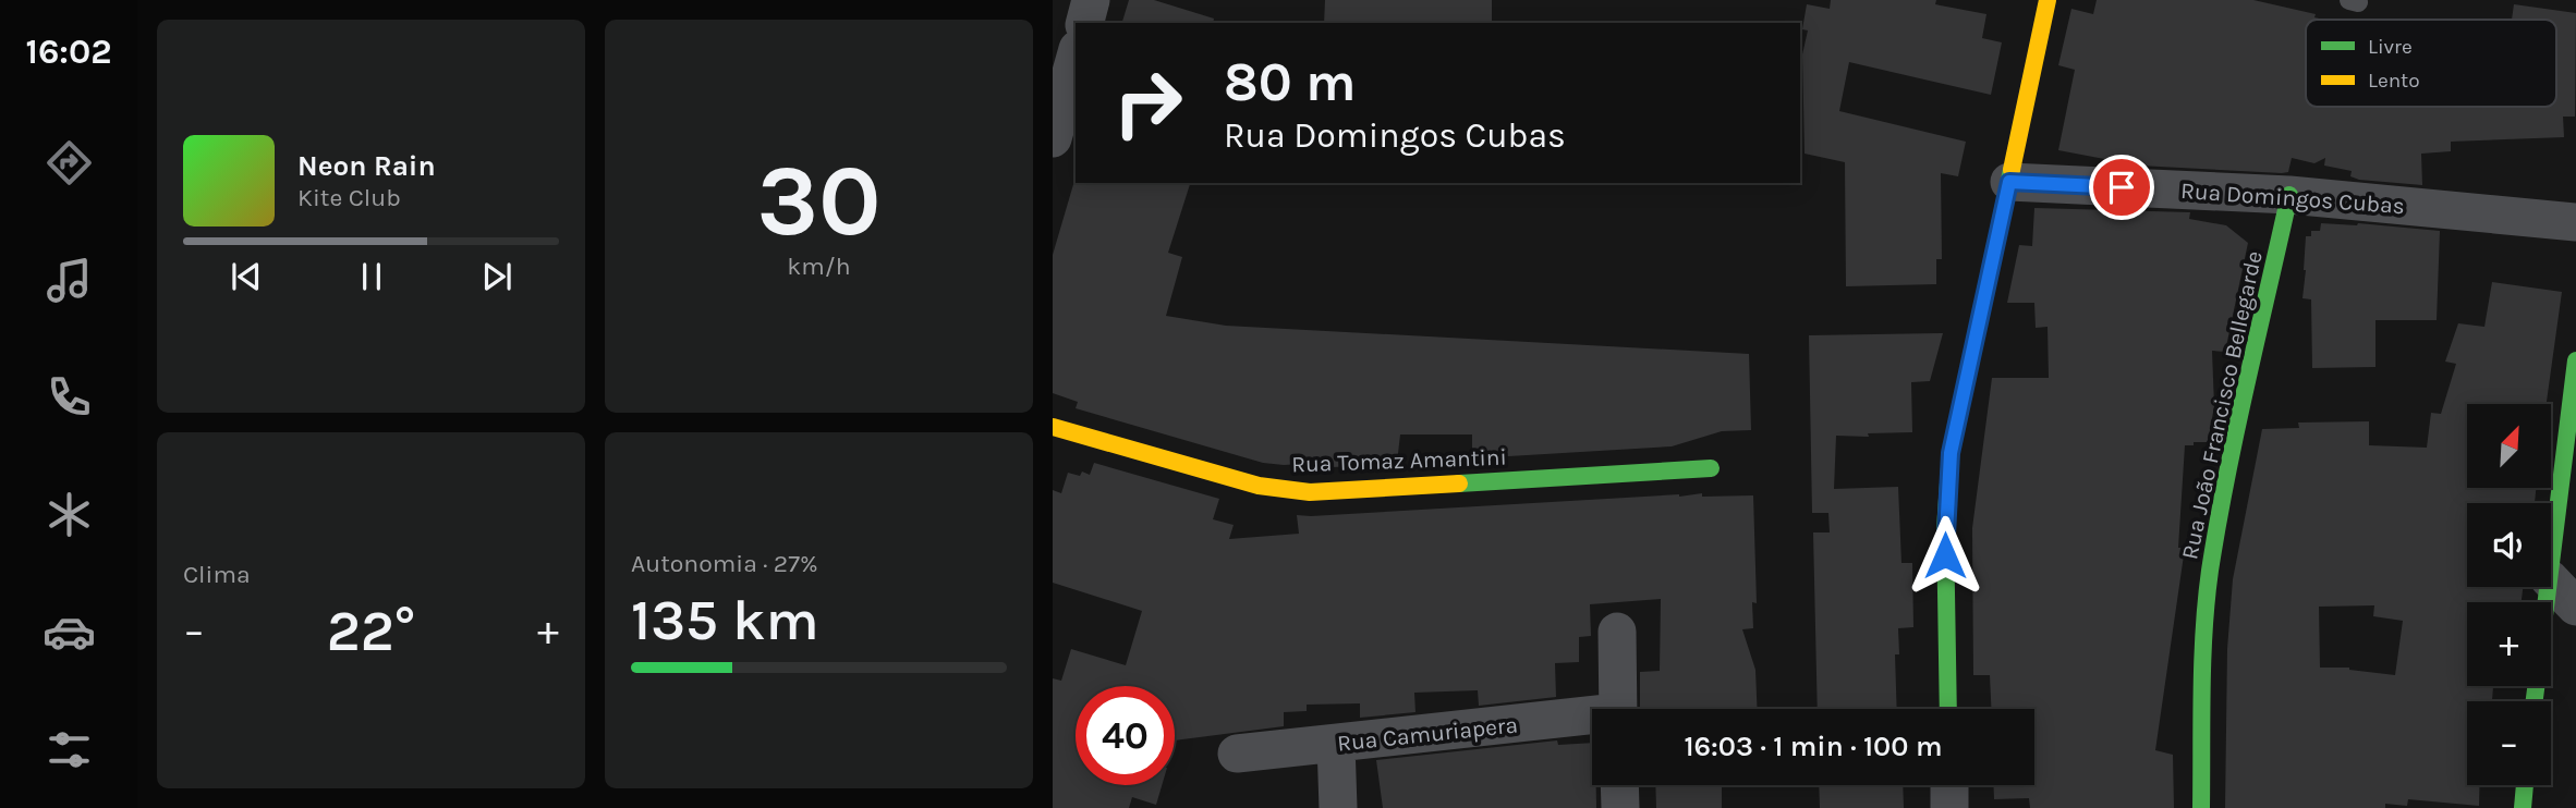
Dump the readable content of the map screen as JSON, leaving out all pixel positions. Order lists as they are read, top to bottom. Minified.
{"streets":{"street":["Rua Domingos Cubas","Rua João Francisco Bellegarde","Rua Tomaz Amantini","Rua Camuriapera"]},"crossings":[["Rua Domingos Cubas","Rua João Francisco Bellegarde"]],"legend":["Livre","Lento"],"north":"top right","page":{"tabs":"16:02","tile":[["30","km/h"],"Clima",["Autonomia · 27%","135 km"]],"turn":["80 m","Rua Domingos Cubas"],"song":["Neon Rain","Kite Club"],"map_buttons":["+","−"],"heat":["−","22°","+"],"limit":"40","trip":"16:03 · 1 min · 100 m"}}
